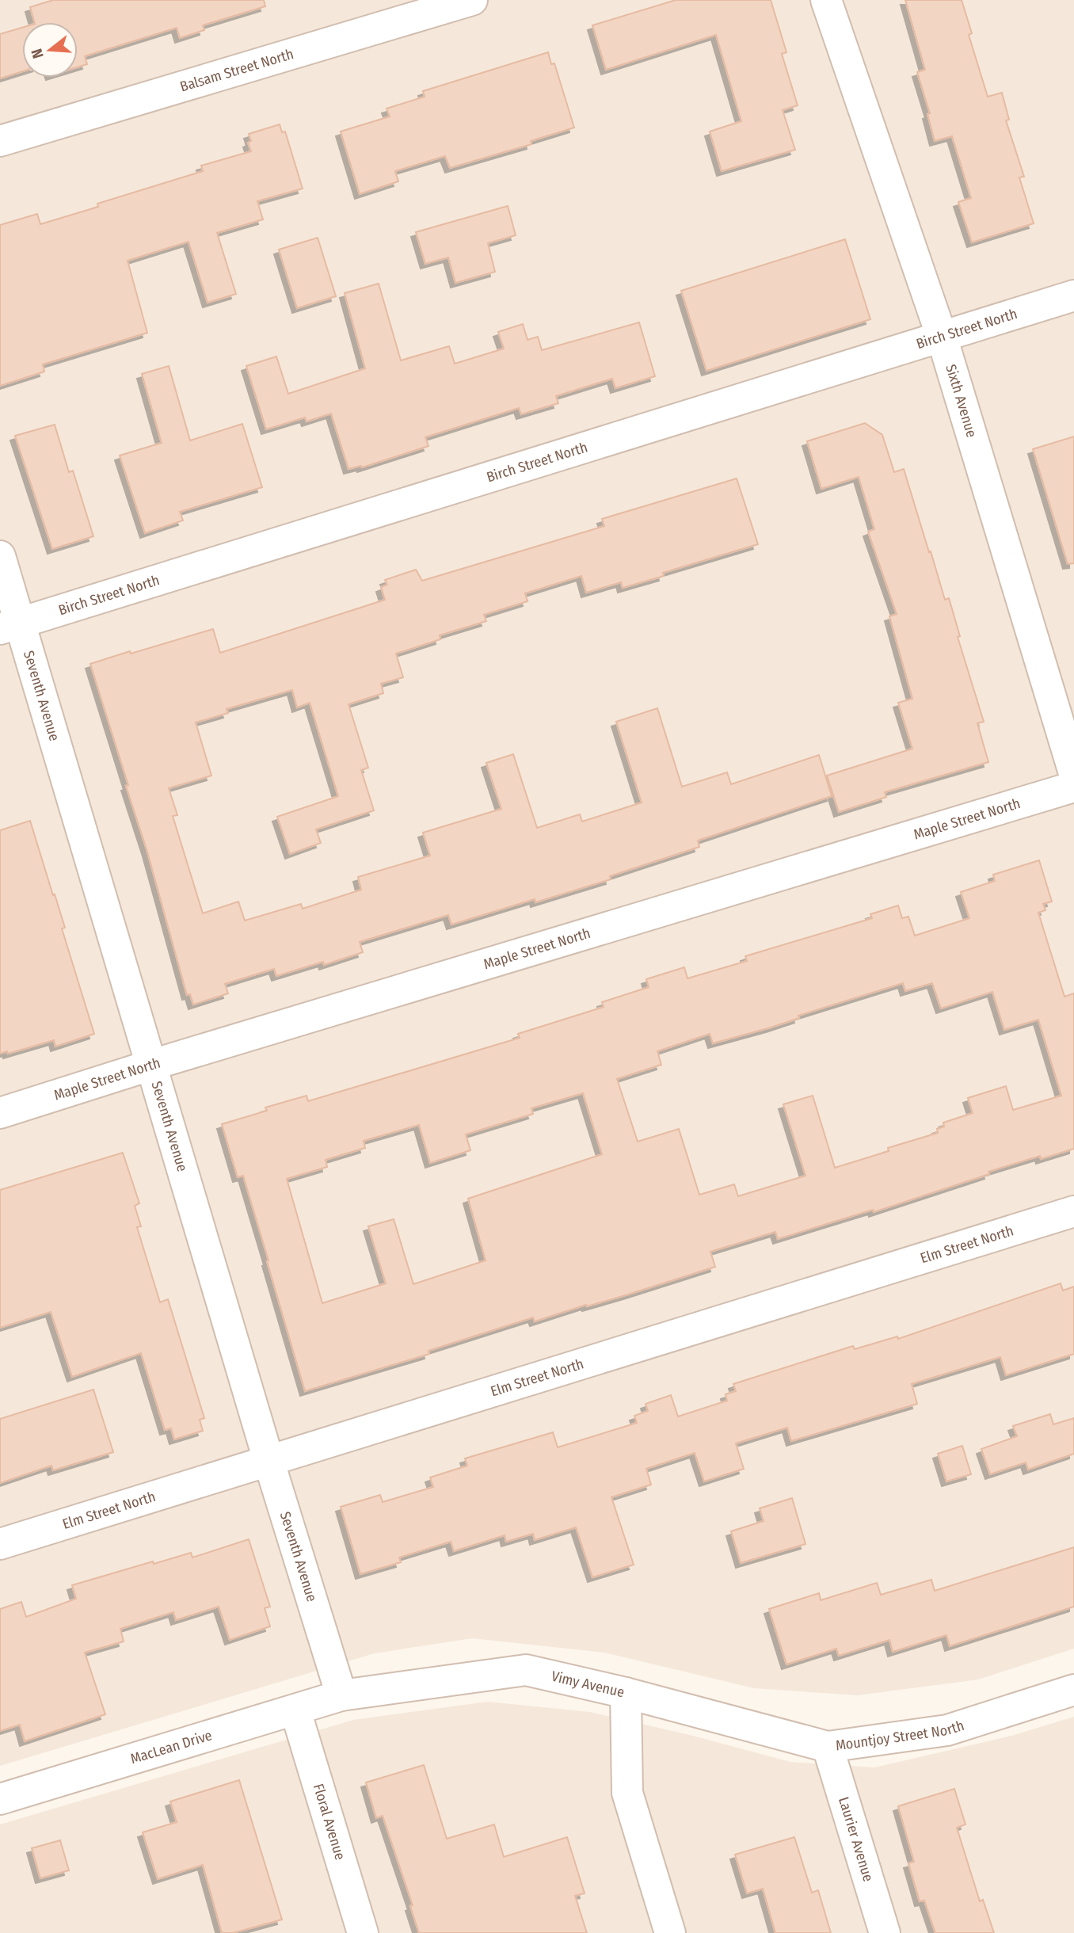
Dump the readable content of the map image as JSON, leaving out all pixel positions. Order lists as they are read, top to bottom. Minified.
{"streets":{"street":["Balsam Street North","Birch Street North","Sixth Avenue","Seventh Avenue","Maple Street North","Elm Street North","Vimy Avenue","Mountjoy Street North","MacLean Drive","Floral Avenue","Laurier Avenue"]},"crossings":[["Birch Street North","Sixth Avenue"],["Birch Street North","Seventh Avenue"],["Seventh Avenue","Maple Street North"],["Seventh Avenue","Elm Street North"],["Seventh Avenue","Vimy Avenue"],["Seventh Avenue","MacLean Drive"],["Vimy Avenue","Mountjoy Street North"],["Vimy Avenue","MacLean Drive"],["Mountjoy Street North","Laurier Avenue"],["MacLean Drive","Floral Avenue"]],"north":"left"}
